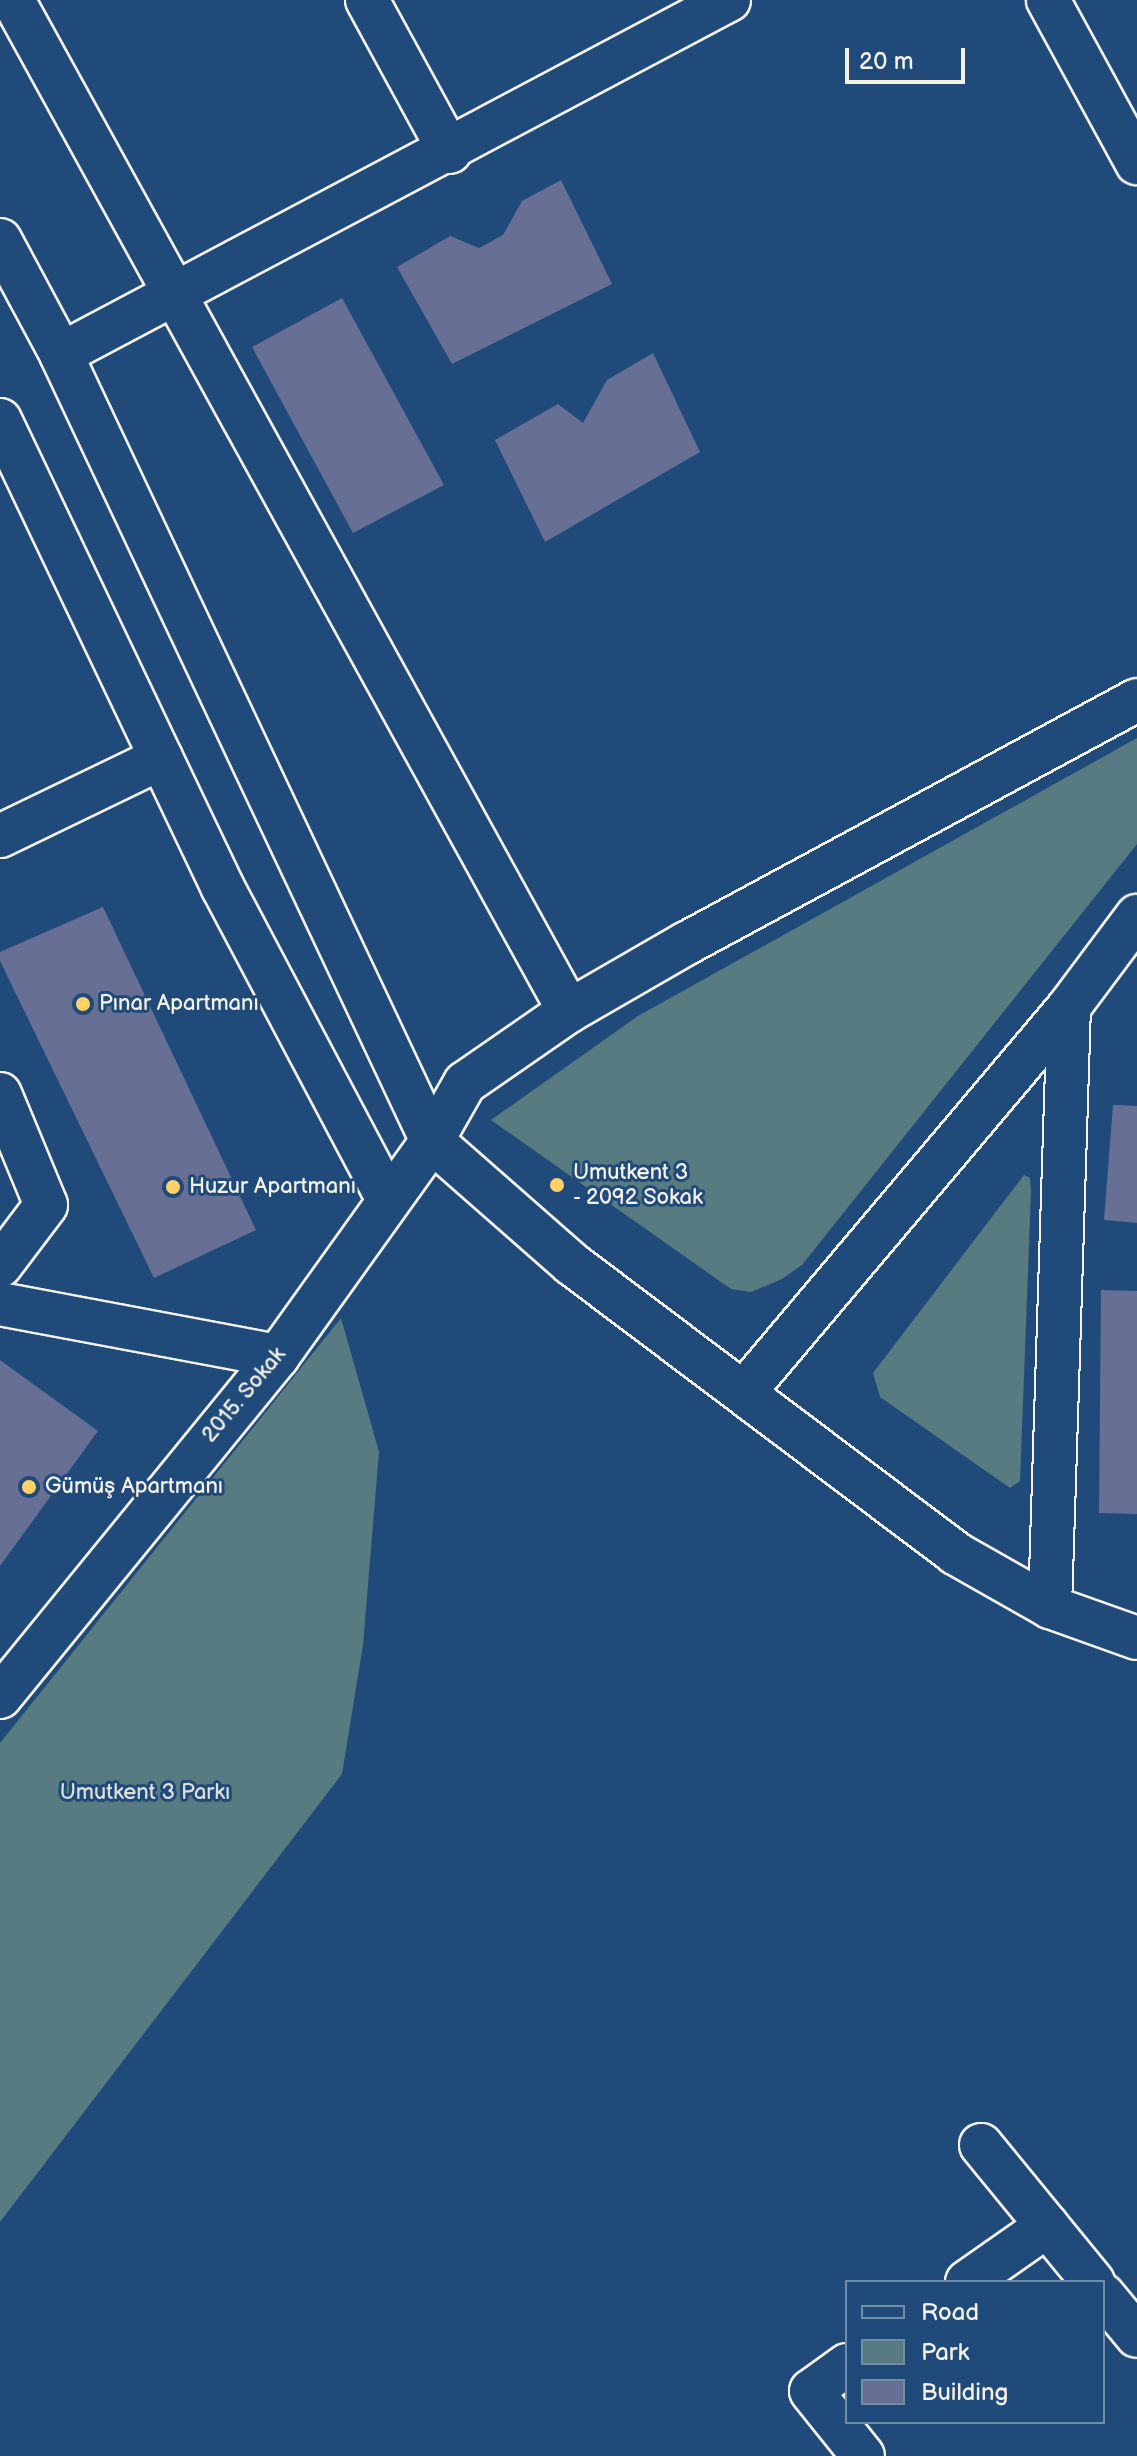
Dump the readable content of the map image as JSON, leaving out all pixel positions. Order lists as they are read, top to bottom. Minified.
{"streets":{"street":["2015. Sokak"]},"parks":["Umutkent 3 Parkı"],"places":["Pınar Apartmanı","Umutkent 3 - 2092 Sokak","Huzur Apartmanı","Gümüş Apartmanı"],"legend":["Road","Park","Building"],"scale_bar":"20 m"}
